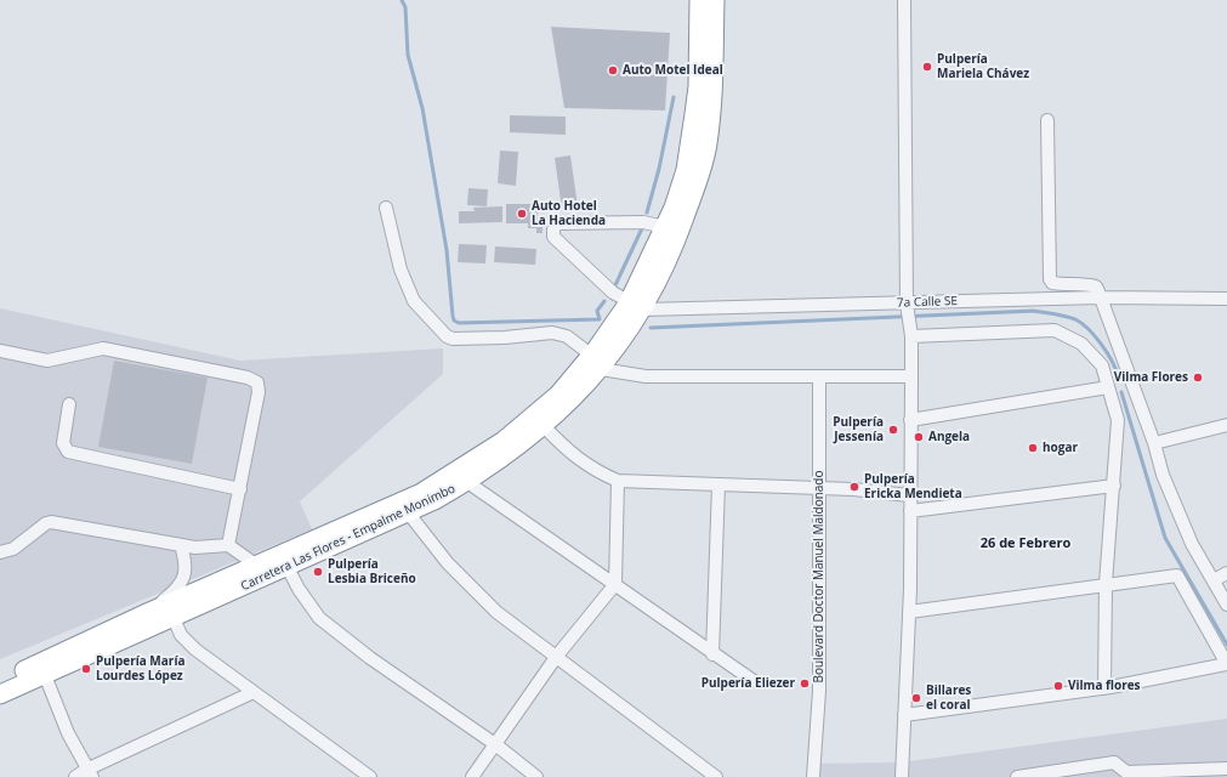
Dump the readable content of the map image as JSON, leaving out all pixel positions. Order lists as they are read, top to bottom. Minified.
{"streets":{"highway":["Carretera Las Flores - Empalme Monimbo"],"street":["7a Calle SE","Boulevard Doctor Manuel Maldonado"]},"crossings":[["7a Calle SE","Carretera Las Flores - Empalme Monimbo"]],"districts":["26 de Febrero"],"places":["Pulpería Mariela Chávez","Auto Motel Ideal","Auto Hotel La Hacienda","Vilma Flores","Pulpería Jessenía","Angela","hogar","Pulpería Ericka Mendieta","Pulpería Lesbia Briceño","Pulpería María Lourdes López","Pulpería Eliezer","Vilma flores","Billares el coral"]}
